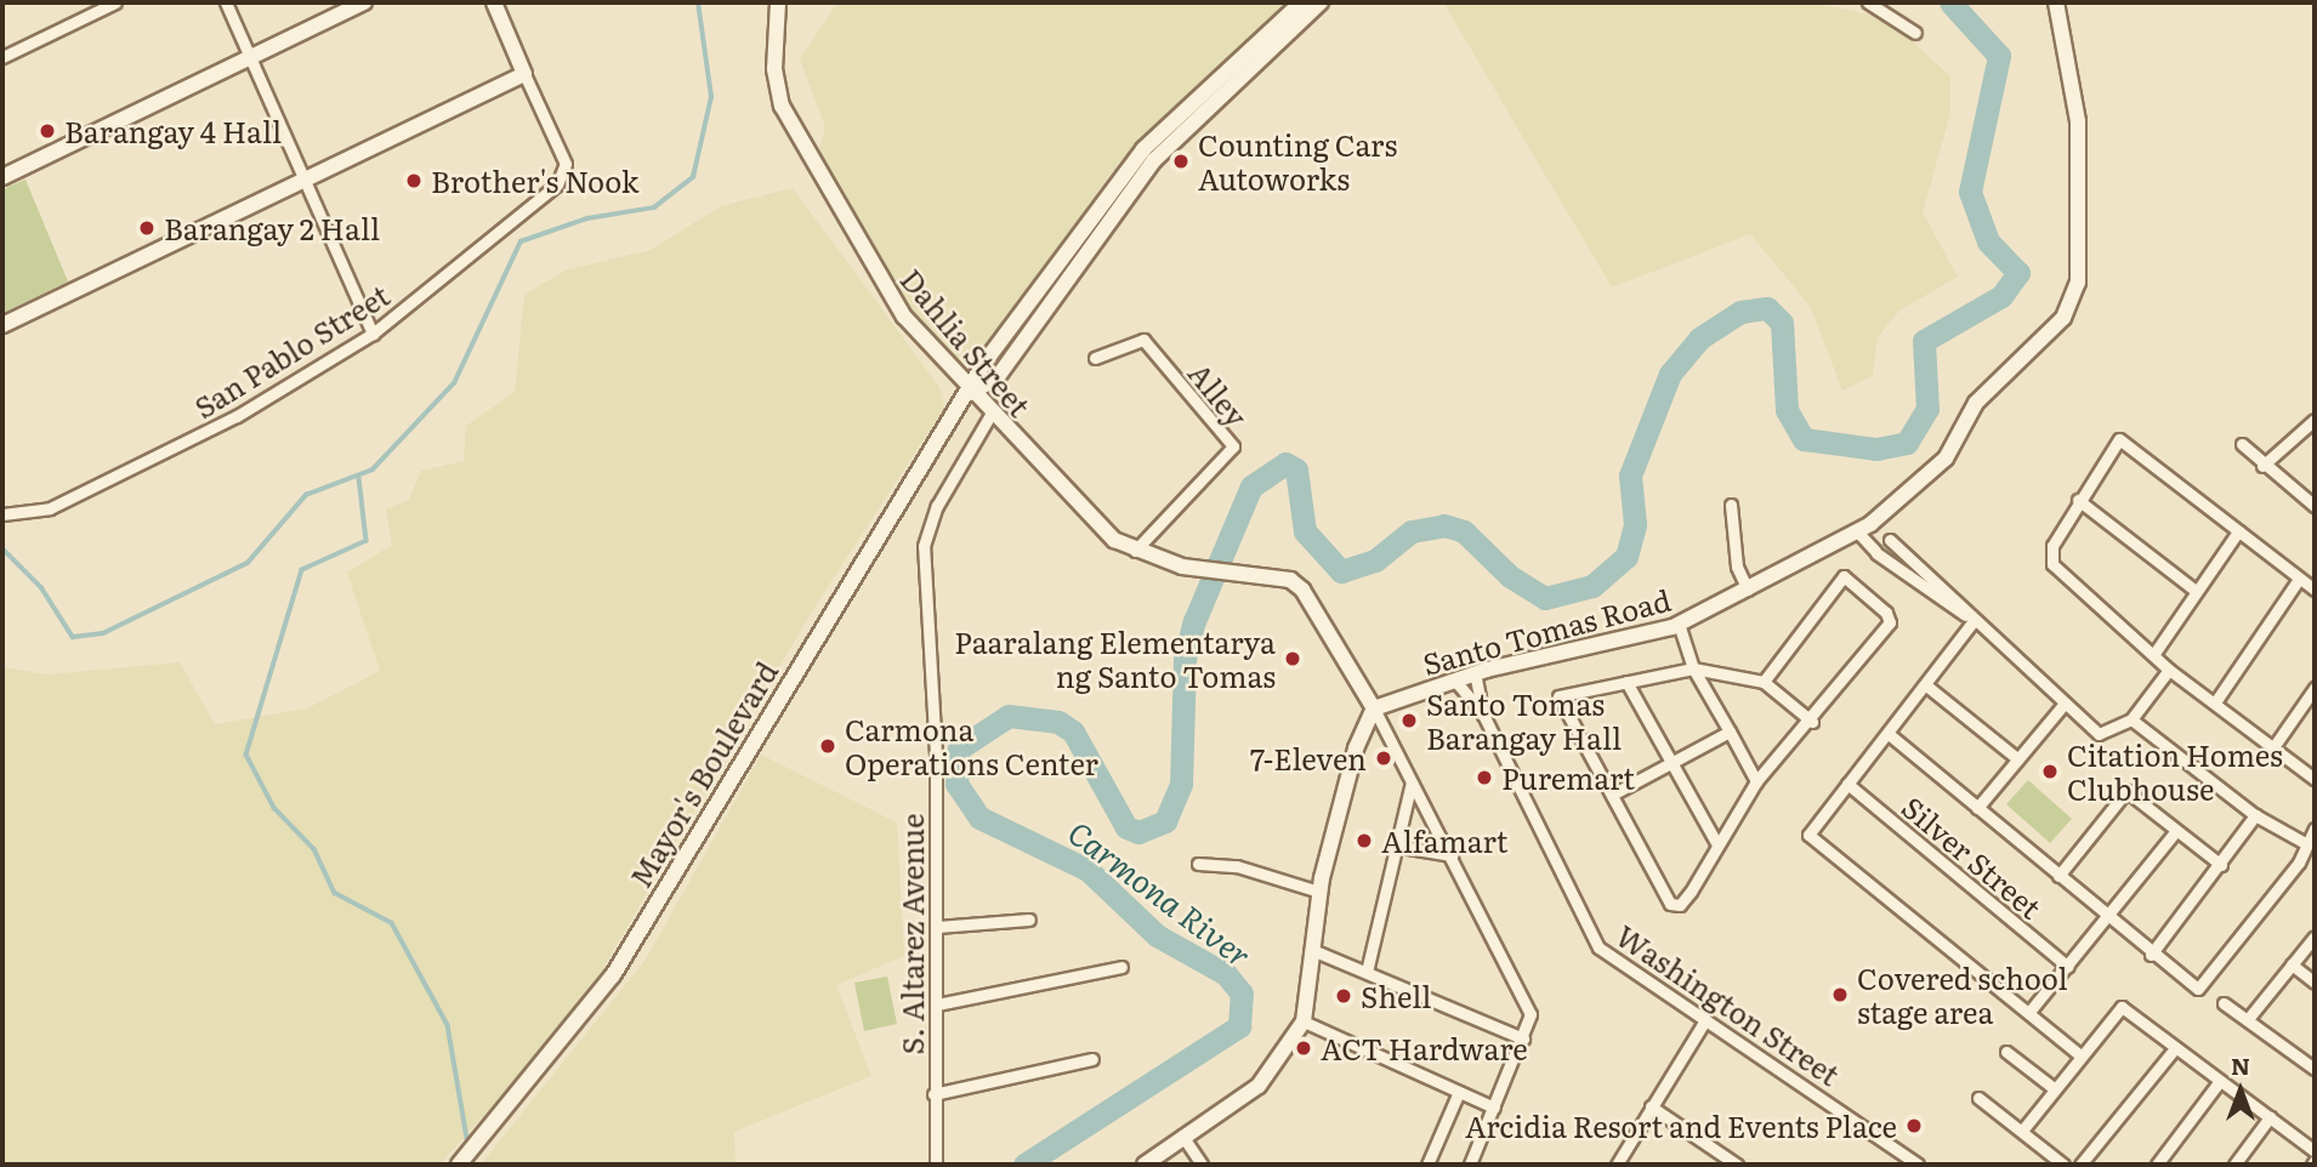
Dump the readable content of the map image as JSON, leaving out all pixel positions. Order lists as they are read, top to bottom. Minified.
{"streets":{"main road":["Dahlia Street","Santo Tomas Road","Mayor's Boulevard"],"street":["San Pablo Street","Alley","Silver Street","S. Altarez Avenue","Washington Street"]},"crossings":[["Dahlia Street","Alley"],["Dahlia Street","Santo Tomas Road"],["Dahlia Street","Mayor's Boulevard"],["Dahlia Street","S. Altarez Avenue"],["Santo Tomas Road","Washington Street"]],"water":["Carmona River"],"places":["Barangay 4 Hall","Counting Cars Autoworks","Brother's Nook","Barangay 2 Hall","Paaralang Elementarya ng Santo Tomas","Santo Tomas Barangay Hall","Carmona Operations Center","7-Eleven","Citation Homes Clubhouse","Puremart","Alfamart","Covered school stage area","Shell","ACT Hardware","Arcidia Resort and Events Place"],"north":"top"}
